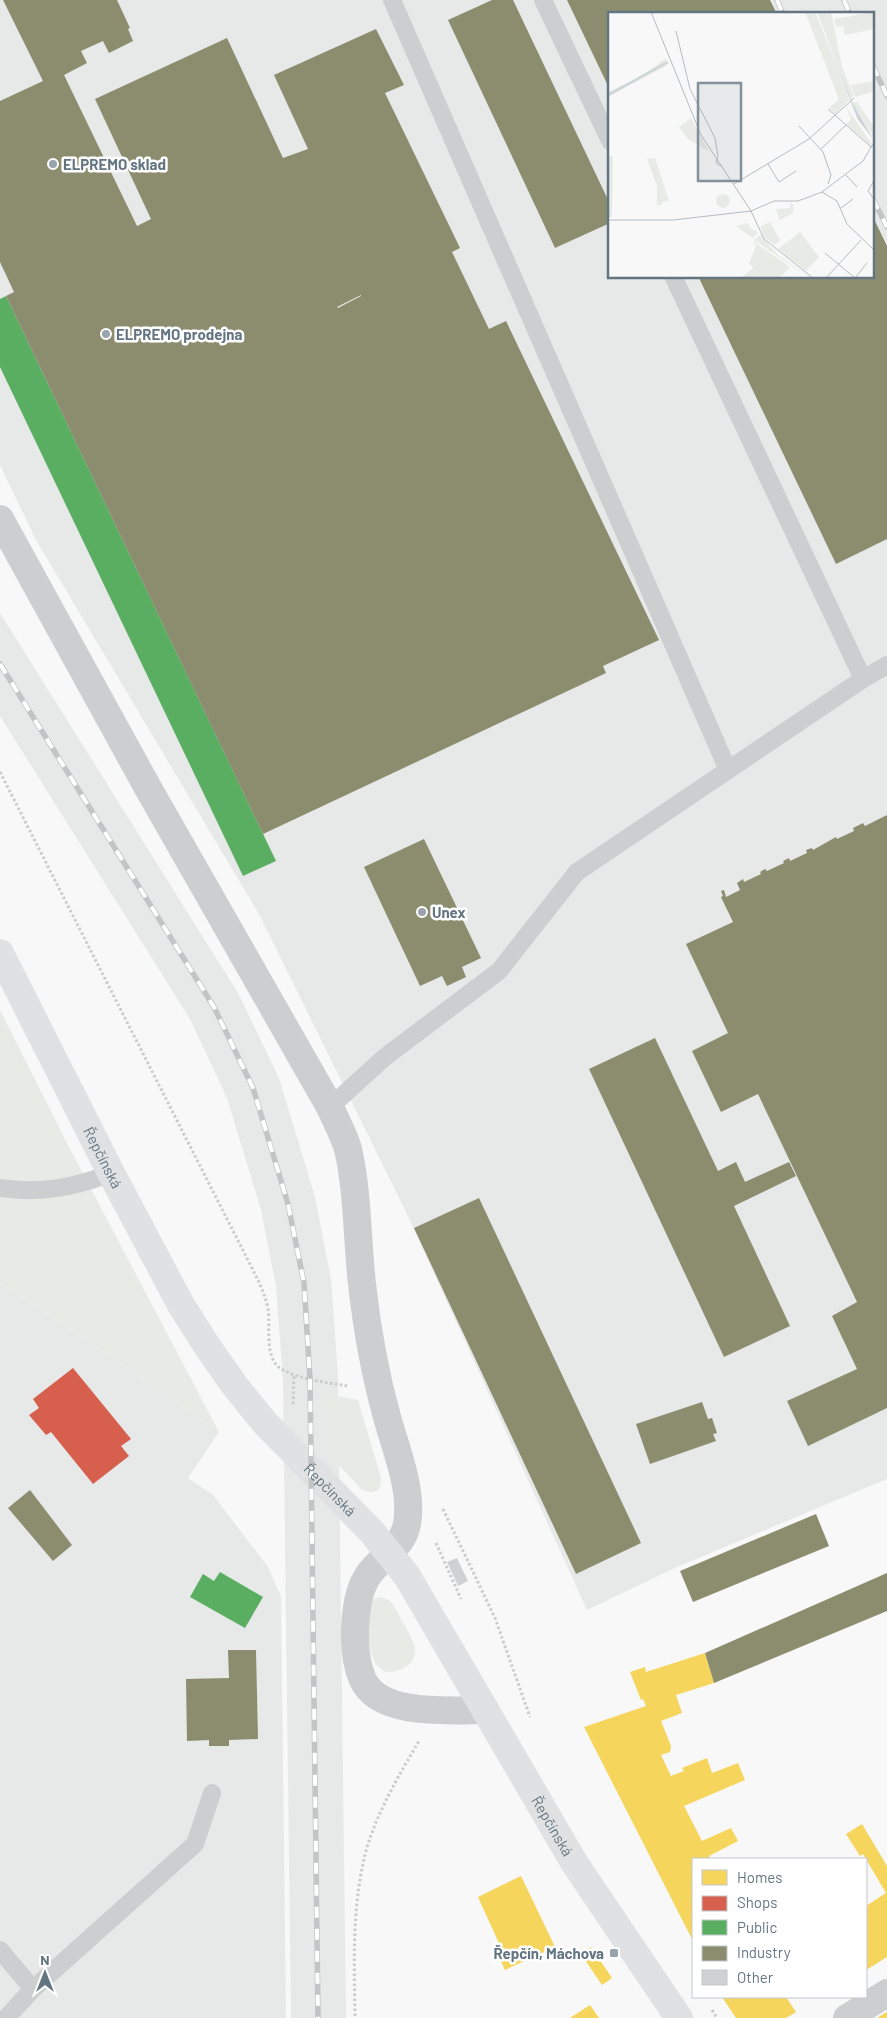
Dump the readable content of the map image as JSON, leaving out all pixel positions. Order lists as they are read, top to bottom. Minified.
{"streets":{"street":["Řepčínská"]},"places":{"other":["ELPREMO sklad","ELPREMO prodejna","Unex"],"transit":["Řepčín, Máchova"]},"legend":["Homes","Shops","Public","Industry","Other"],"north":"top"}
